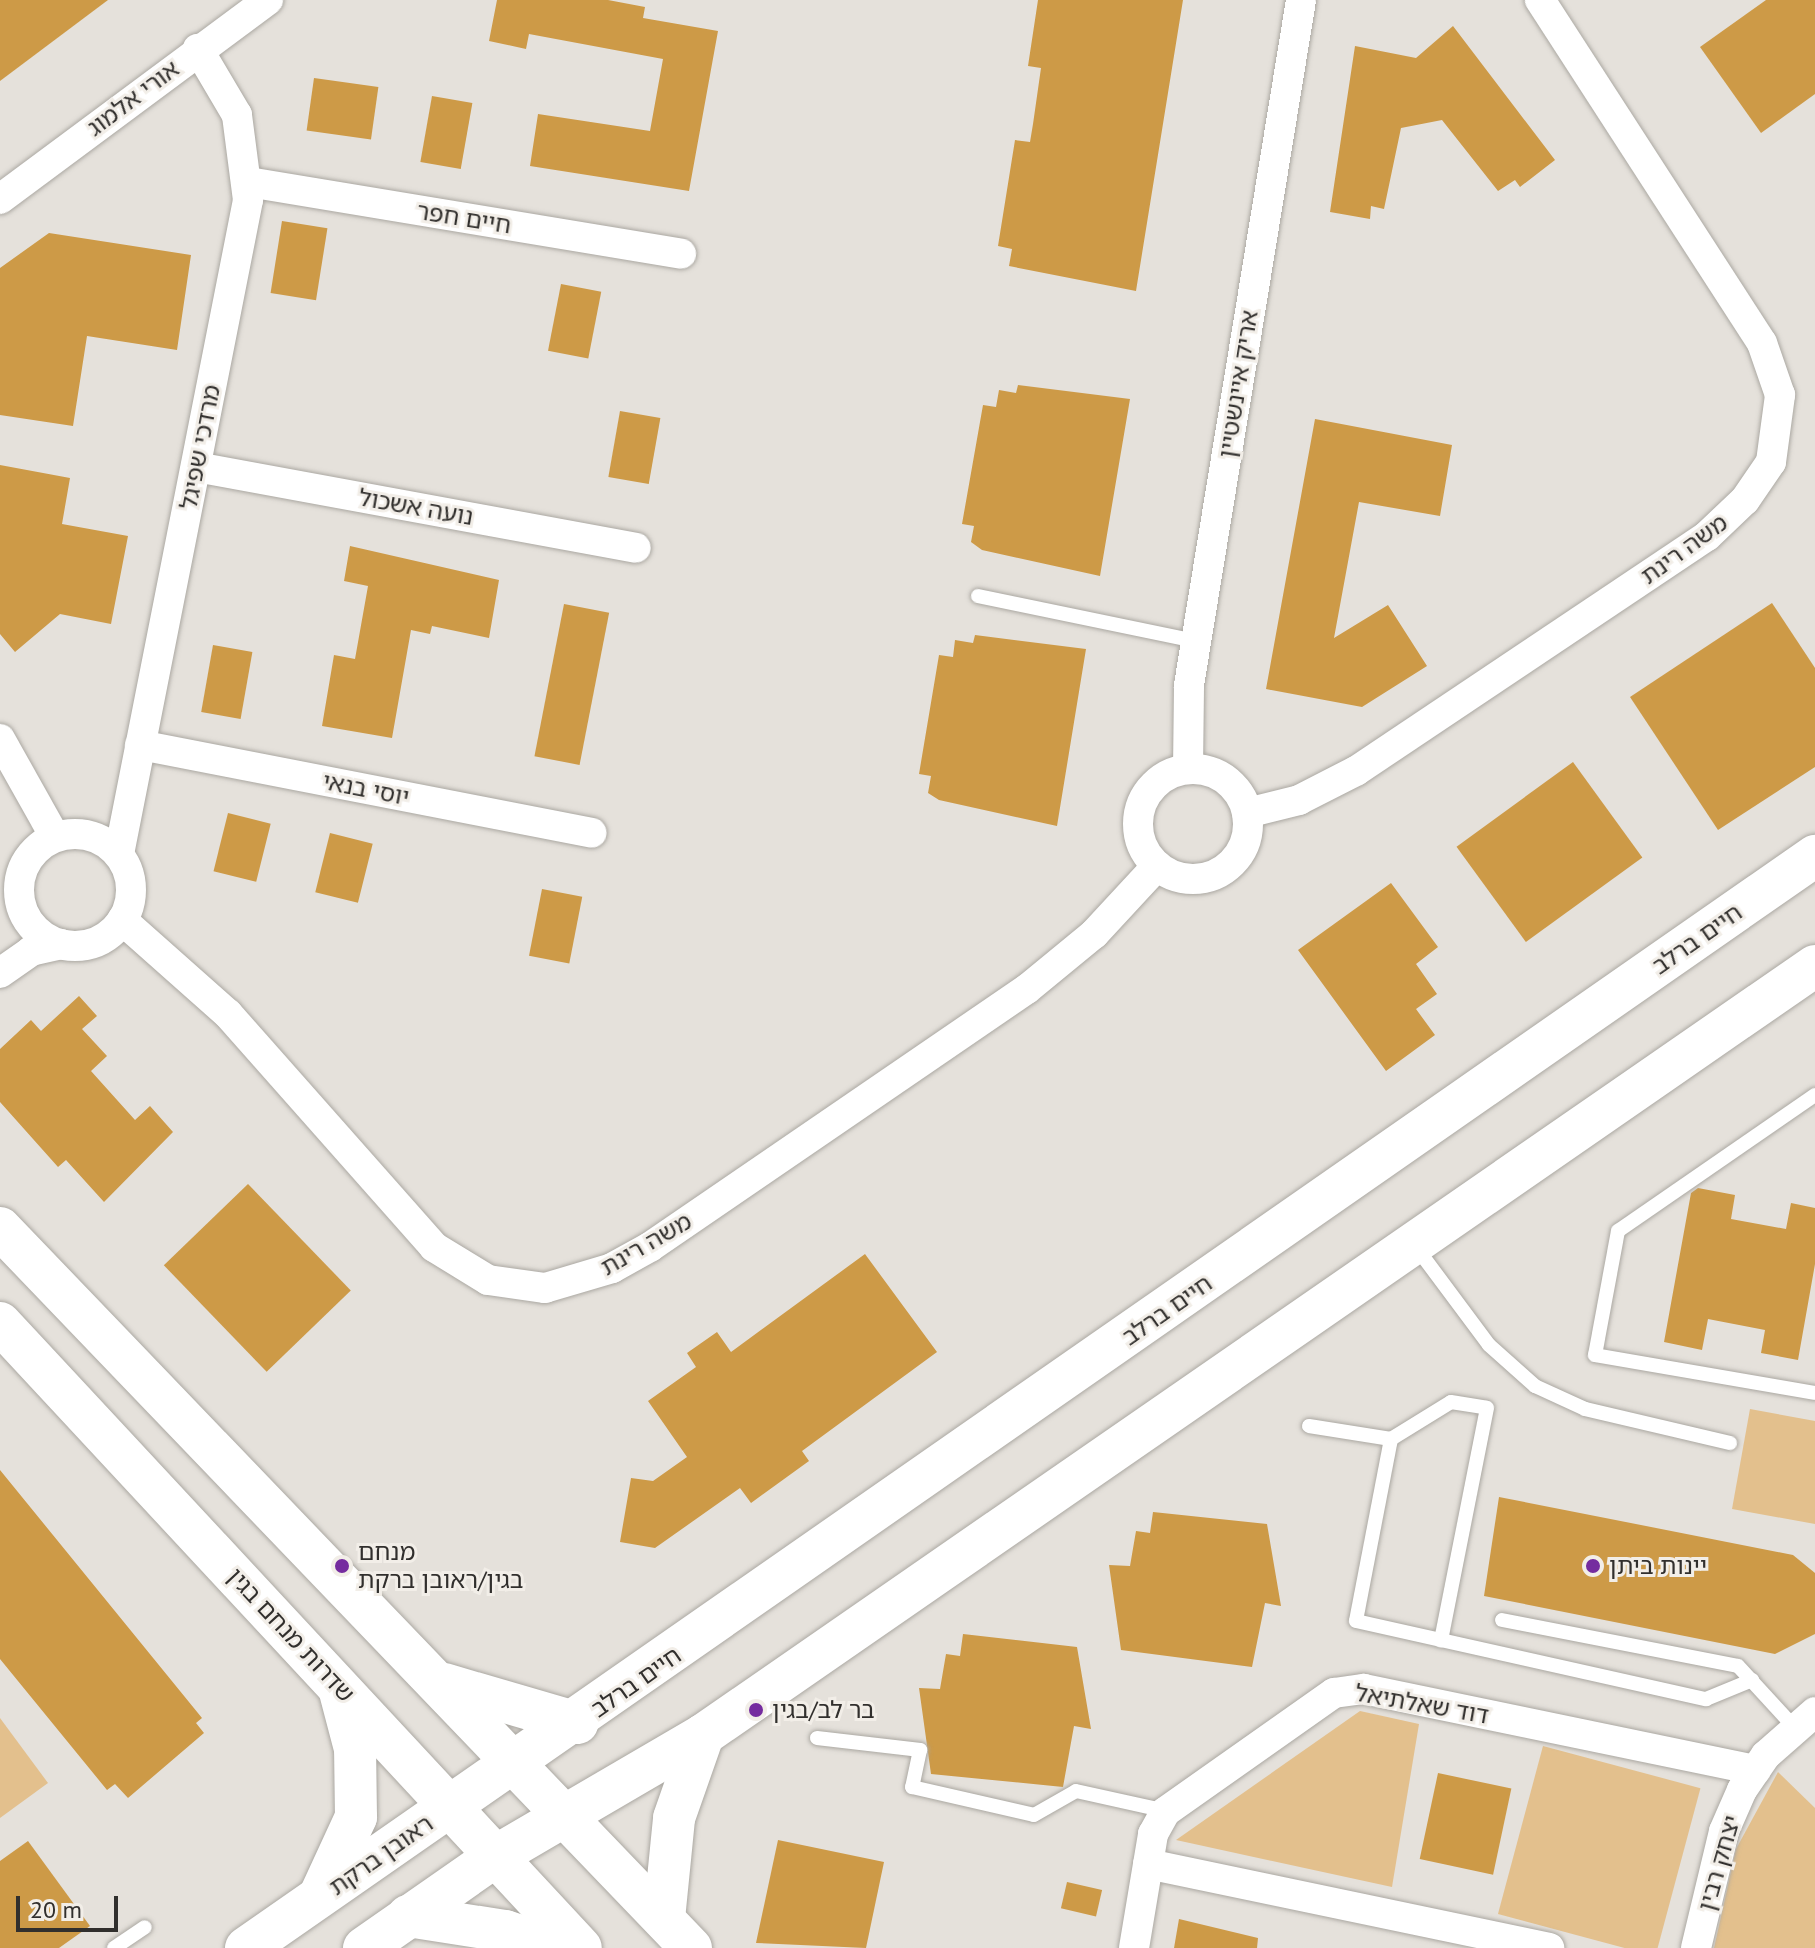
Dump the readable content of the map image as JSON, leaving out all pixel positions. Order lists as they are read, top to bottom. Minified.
{"streets":{"street":["אורי אלמוג","חיים חפר","אריק איינשטיין","מרדכי שפיגל","נועה אשכול","משה רינת","יוסי בנאי","חיים ברלב","שדרות מנחם בגין","דוד שאלתיאל","ראובן ברקת","יצחק רבין"]},"crossings":[["אורי אלמוג","מרדכי שפיגל"],["חיים חפר","מרדכי שפיגל"],["אריק איינשטיין","משה רינת"],["מרדכי שפיגל","נועה אשכול"],["מרדכי שפיגל","משה רינת"],["מרדכי שפיגל","יוסי בנאי"],["חיים ברלב","ראובן ברקת"],["שדרות מנחם בגין","ראובן ברקת"],["דוד שאלתיאל","יצחק רבין"]],"places":["מנחם בגין/ראובן ברקת","יינות ביתן","בר לב/בגין"],"scale_bar":"20 m"}
